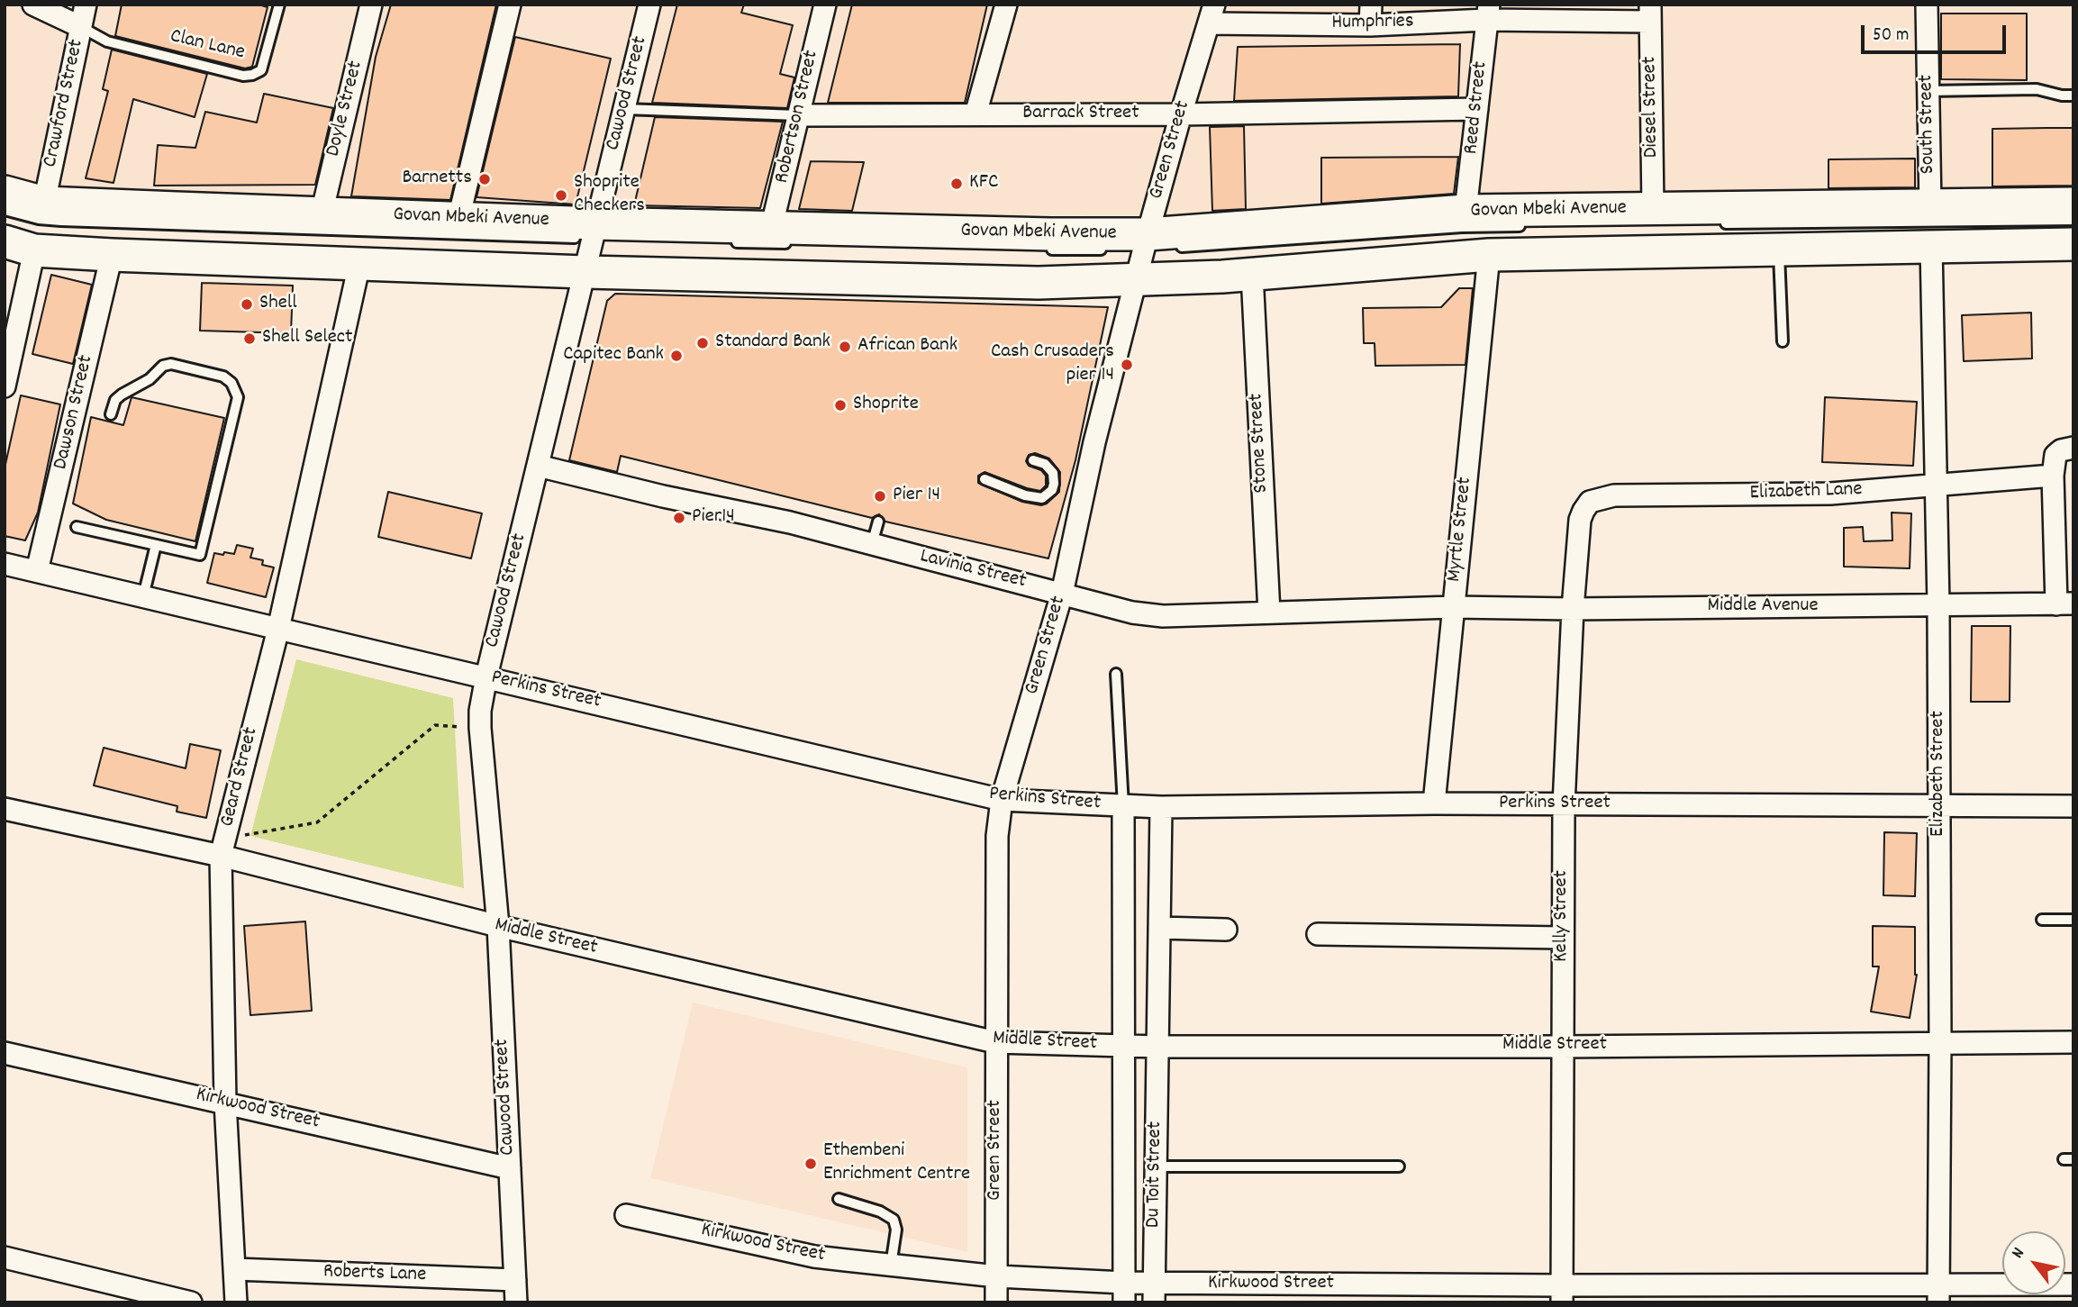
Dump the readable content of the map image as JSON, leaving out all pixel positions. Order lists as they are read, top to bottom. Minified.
{"streets":{"main road":["Govan Mbeki Avenue"],"street":["Humphries","Cawood Street","Crawford Street","Diesel Street","Reed Street","Doyle Street","Barrack Street","Robertson Street","South Street","Green Street","Dawson Street","Stone Street","Elizabeth Lane","Myrtle Street","Lavinia Street","Middle Avenue","Perkins Street","Elizabeth Street","Geard Street","Kelly Street","Middle Street","Kirkwood Street","Du Toit Street","Roberts Lane"],"lane":["Clan Lane"]},"crossings":[["Humphries","Diesel Street"],["Humphries","Reed Street"],["Humphries","Green Street"],["Clan Lane","Crawford Street"],["Cawood Street","Govan Mbeki Avenue"],["Cawood Street","Lavinia Street"],["Cawood Street","Perkins Street"],["Cawood Street","Middle Street"],["Cawood Street","Kirkwood Street"],["Cawood Street","Roberts Lane"],["Crawford Street","Govan Mbeki Avenue"],["Diesel Street","Govan Mbeki Avenue"],["Reed Street","Barrack Street"],["Reed Street","Govan Mbeki Avenue"],["Doyle Street","Govan Mbeki Avenue"],["Barrack Street","Robertson Street"],["Barrack Street","Green Street"],["Robertson Street","Govan Mbeki Avenue"],["South Street","Govan Mbeki Avenue"],["Green Street","Govan Mbeki Avenue"],["Green Street","Lavinia Street"],["Green Street","Perkins Street"],["Green Street","Middle Street"],["Green Street","Kirkwood Street"],["Govan Mbeki Avenue","Dawson Street"],["Govan Mbeki Avenue","Stone Street"],["Govan Mbeki Avenue","Myrtle Street"],["Govan Mbeki Avenue","Elizabeth Street"],["Govan Mbeki Avenue","Geard Street"],["Dawson Street","Perkins Street"],["Stone Street","Lavinia Street"],["Elizabeth Lane","Elizabeth Street"],["Elizabeth Lane","Kelly Street"],["Myrtle Street","Lavinia Street"],["Myrtle Street","Middle Avenue"],["Myrtle Street","Perkins Street"],["Lavinia Street","Middle Avenue"],["Middle Avenue","Elizabeth Street"],["Middle Avenue","Kelly Street"],["Perkins Street","Elizabeth Street"],["Perkins Street","Geard Street"],["Perkins Street","Kelly Street"],["Perkins Street","Du Toit Street"],["Elizabeth Street","Middle Street"],["Elizabeth Street","Kirkwood Street"],["Geard Street","Middle Street"],["Geard Street","Kirkwood Street"],["Geard Street","Roberts Lane"],["Kelly Street","Middle Street"],["Kelly Street","Kirkwood Street"],["Middle Street","Du Toit Street"],["Kirkwood Street","Du Toit Street"]],"places":["Barnetts","KFC","Shoprite Checkers","Shell","Shell Select","Standard Bank","African Bank","Capitec Bank","Cash Crusaders pier 14","Shoprite","Pier 14","Pier14","Ethembeni Enrichment Centre"],"scale_bar":"50 m","north":"top left"}
